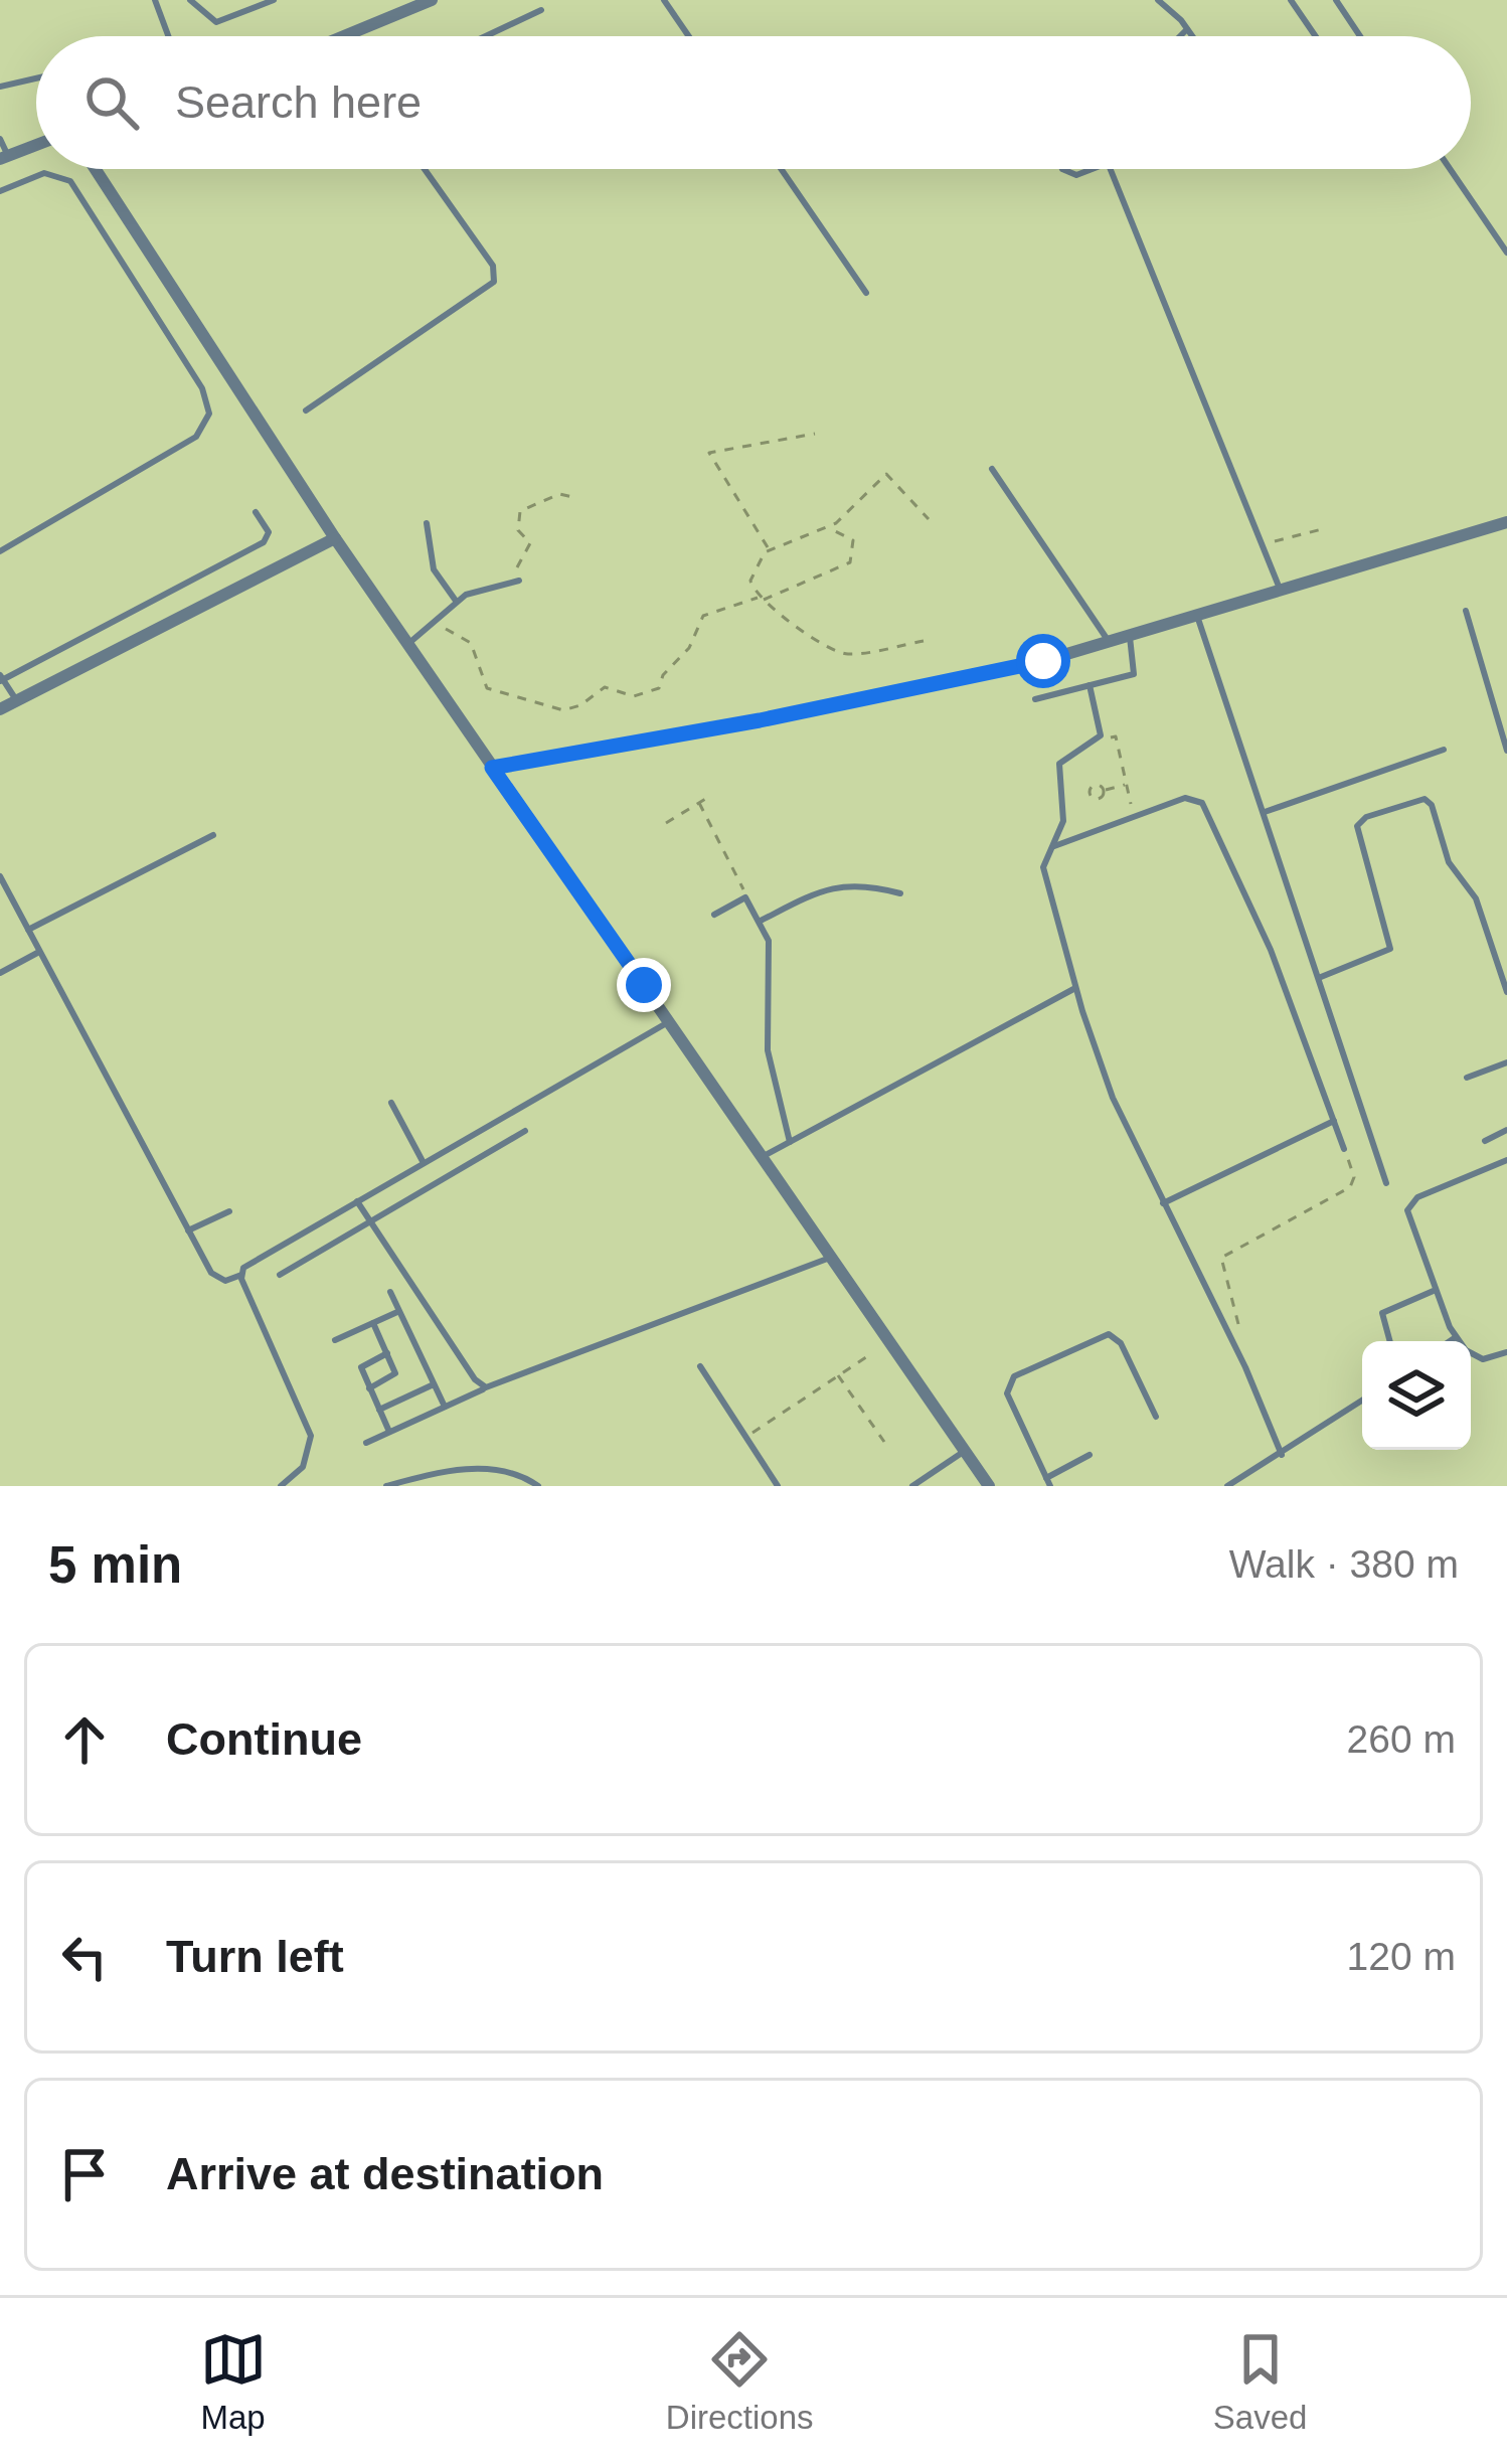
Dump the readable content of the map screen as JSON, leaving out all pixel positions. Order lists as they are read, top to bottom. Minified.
{"page":{"search":"Search here","heading":["5 min","Walk · 380 m"],"list":[["Continue","260 m"],["Turn left","120 m"],"Arrive at destination"],"nav":["Map","Directions","Saved"]}}
